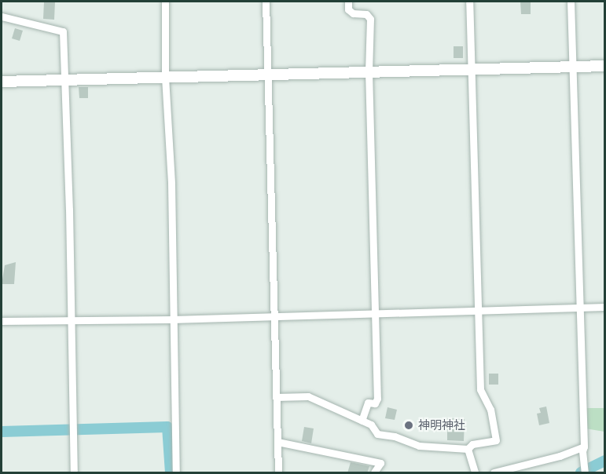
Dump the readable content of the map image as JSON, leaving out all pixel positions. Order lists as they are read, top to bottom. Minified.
{"places":["神明神社"]}
